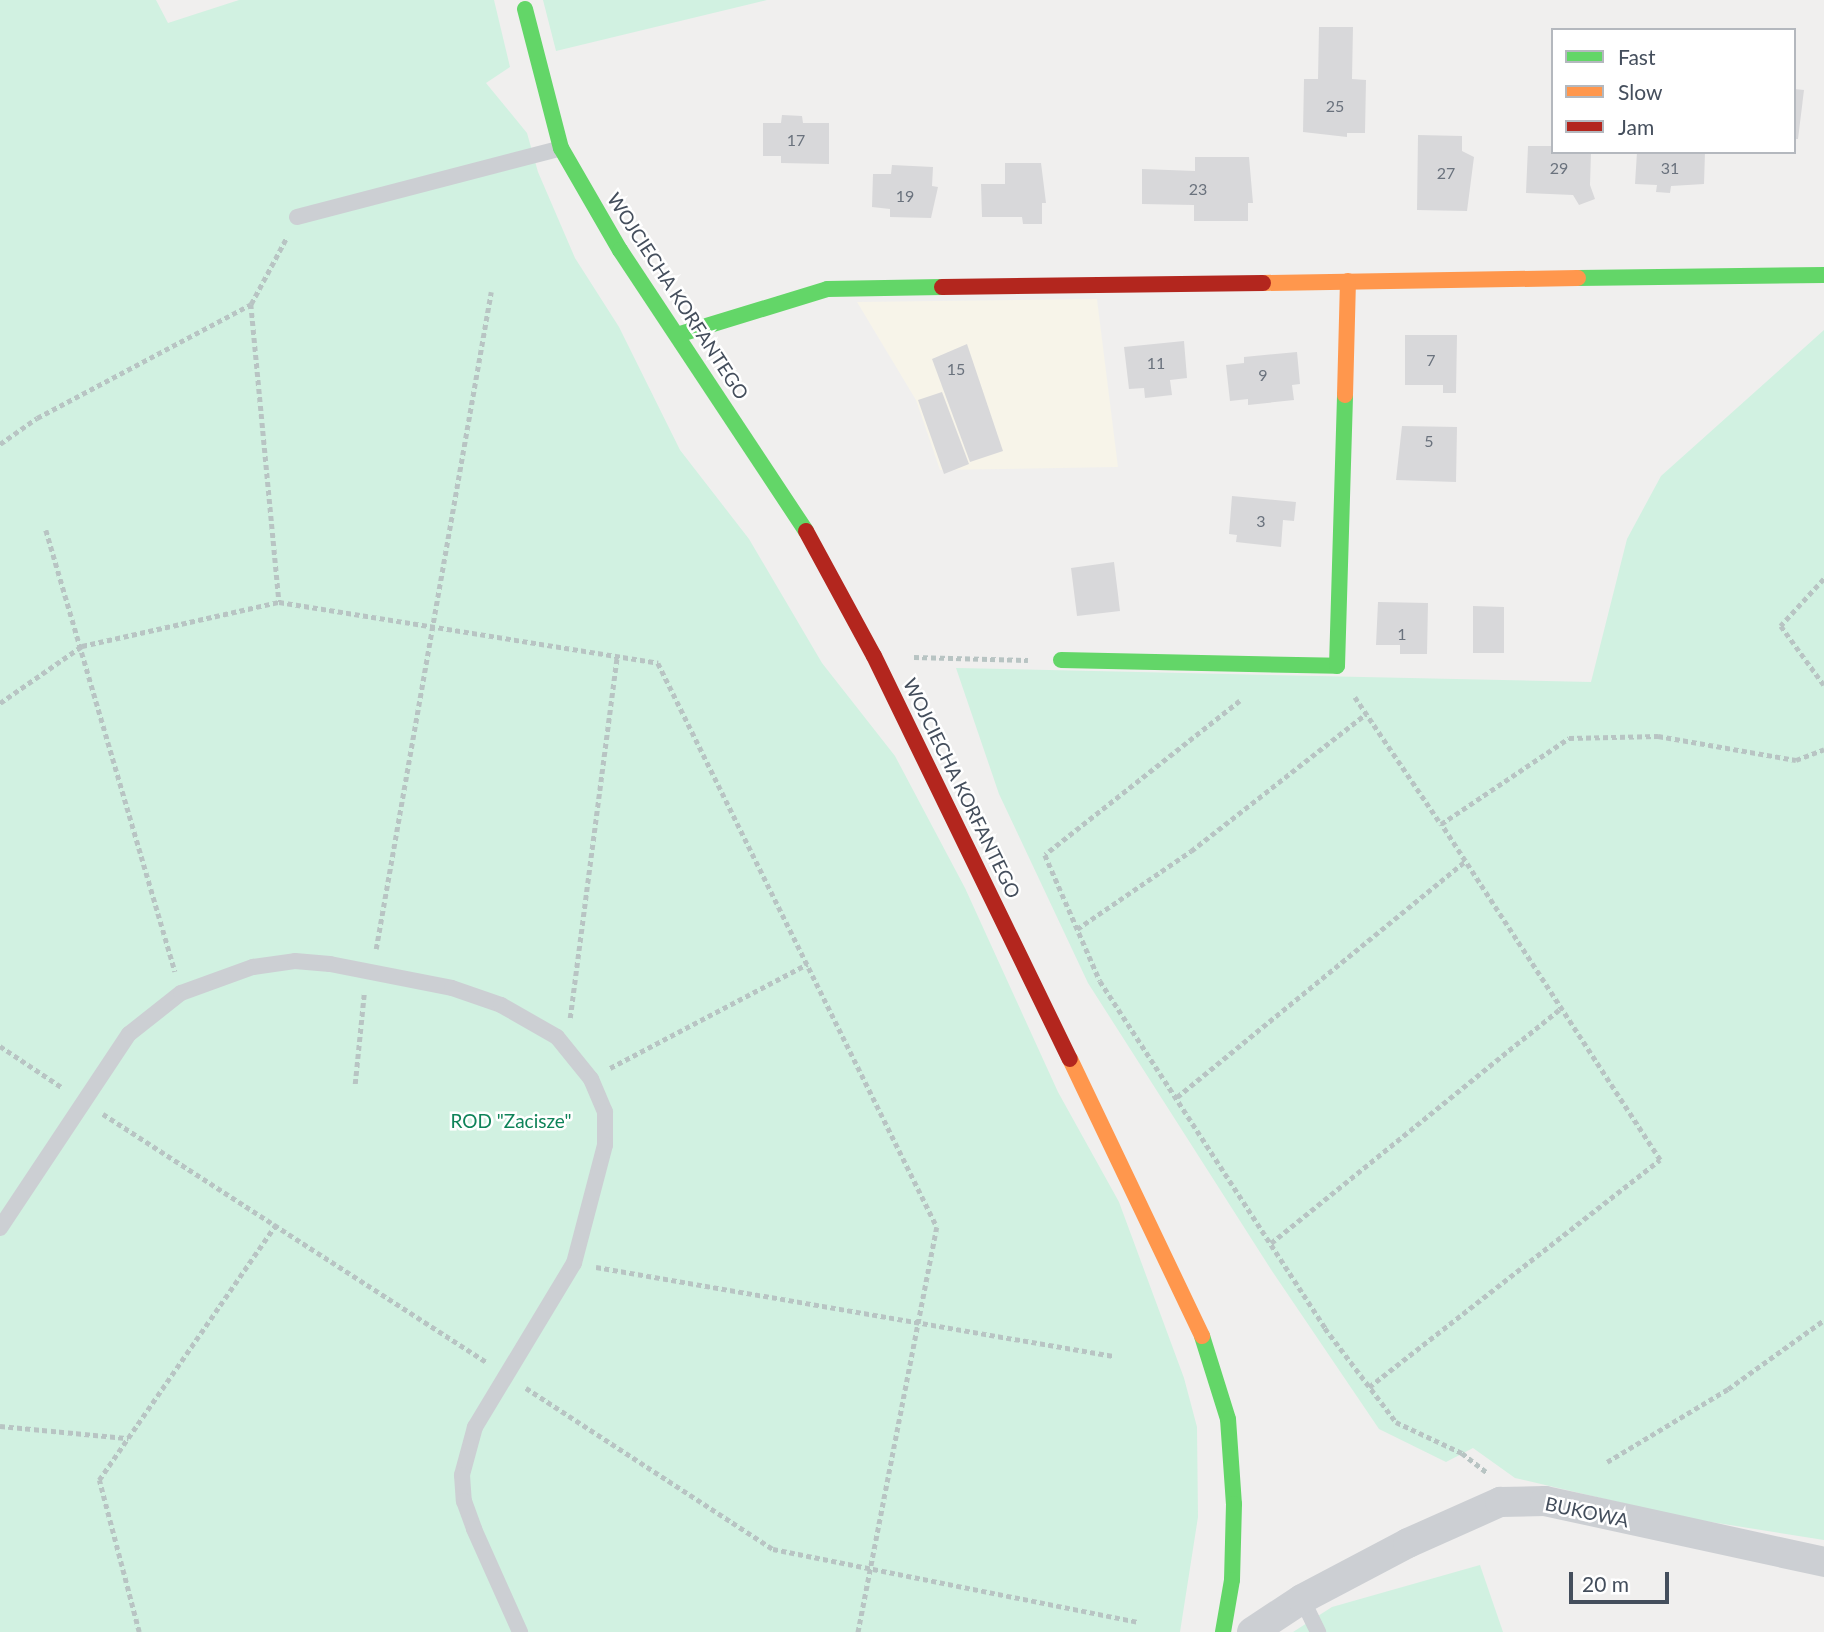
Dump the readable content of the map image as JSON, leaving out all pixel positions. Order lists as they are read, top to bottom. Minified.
{"streets":{"street":["WOJCIECHA KORFANTEGO","BUKOWA"]},"parks":["ROD \"Zacisze\""],"house_numbers":["25","17","29","31","27","23","19","7","11","15","9","5","3","1"],"legend":["Fast","Slow","Jam"],"scale_bar":"20 m"}
